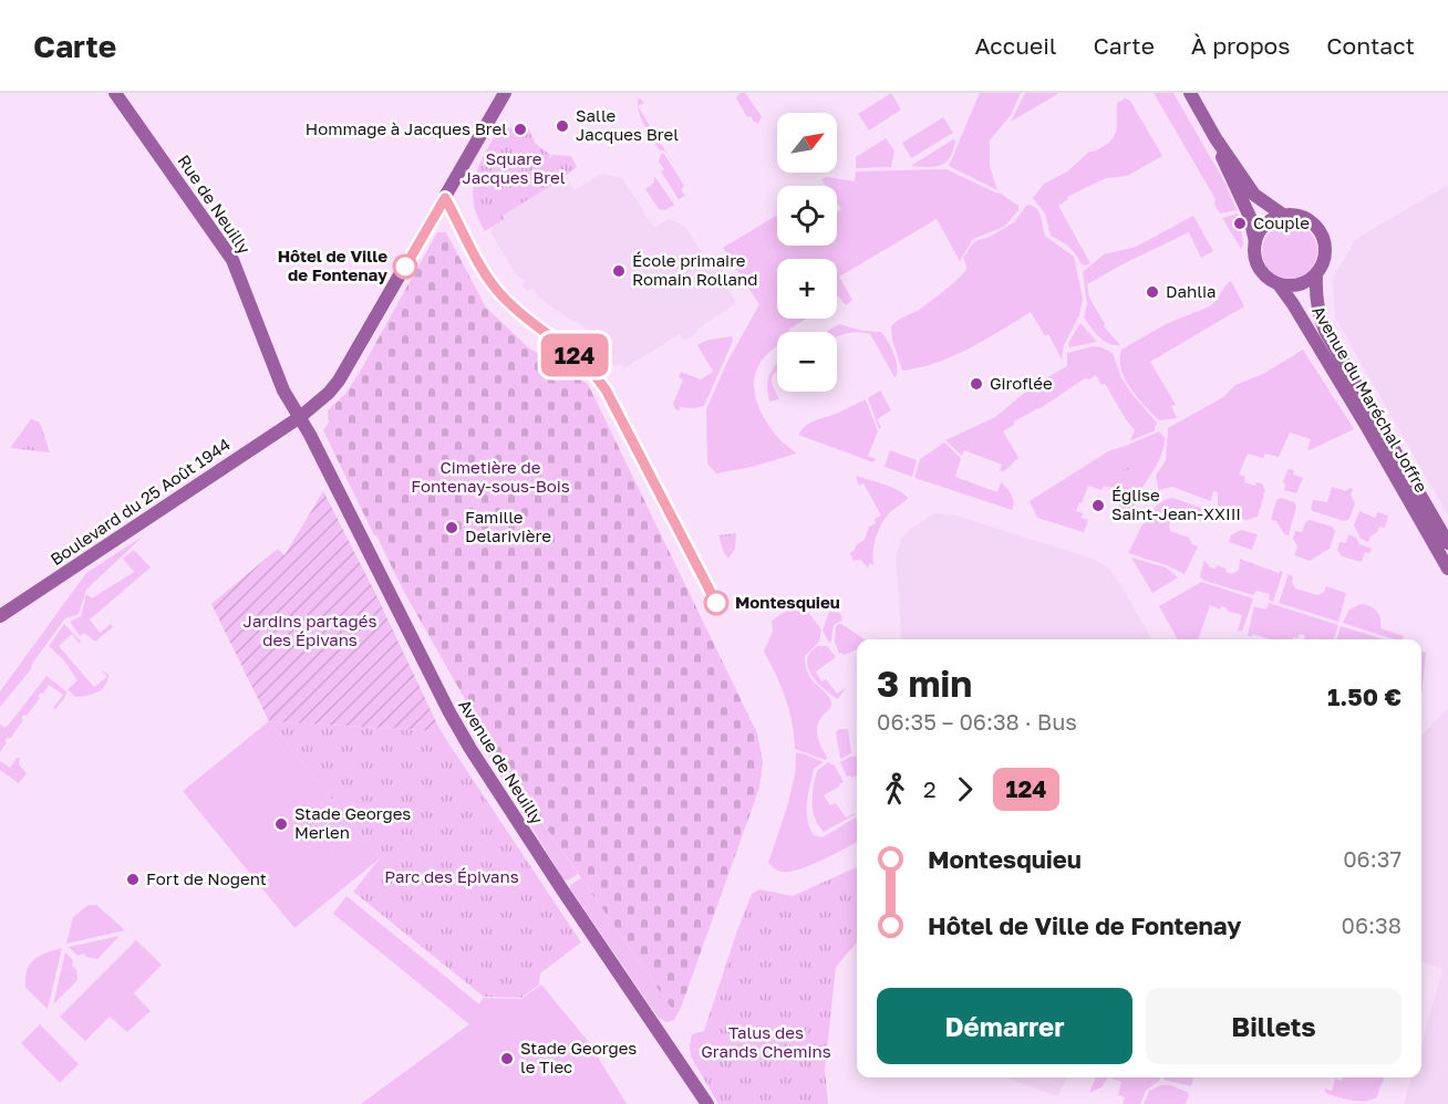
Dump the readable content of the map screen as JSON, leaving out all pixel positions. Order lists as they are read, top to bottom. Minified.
{"streets":{"street":["Rue de Neuilly","Avenue du Maréchal Joffre","Boulevard du 25 Août 1944","Avenue de Neuilly"]},"crossings":[["Rue de Neuilly","Boulevard du 25 Août 1944"],["Rue de Neuilly","Avenue de Neuilly"],["Boulevard du 25 Août 1944","Avenue de Neuilly"]],"parks":["Square Jacques Brel","Cimetière de Fontenay-sous-Bois","Jardins partagés des Épivans","Parc des Épivans","Talus des Grands Chemins"],"places":["Salle Jacques Brel","Hommage à Jacques Brel","Couple","Hôtel de Ville de Fontenay","École primaire Romain Rolland","Dahlia","Giroflée","Église Saint-Jean-XXIII","Famille Delarivière","Montesquieu","Stade Georges Merlen","Fort de Nogent","Stade Georges le Tiec"],"lines":["bus line 124"],"north":"top right","page":{"header":"Carte","nav":["Accueil","Carte","À propos","Contact"],"on_map":"124","map_buttons":["+","−"],"heading":["3 min","06:35 – 06:38 · Bus","1.50 €"],"legs":["2","124"],"list":[{"name":"Montesquieu","value":"06:37"},{"name":"Hôtel de Ville de Fontenay","value":"06:38"}],"buttons":["Démarrer","Billets"]}}
